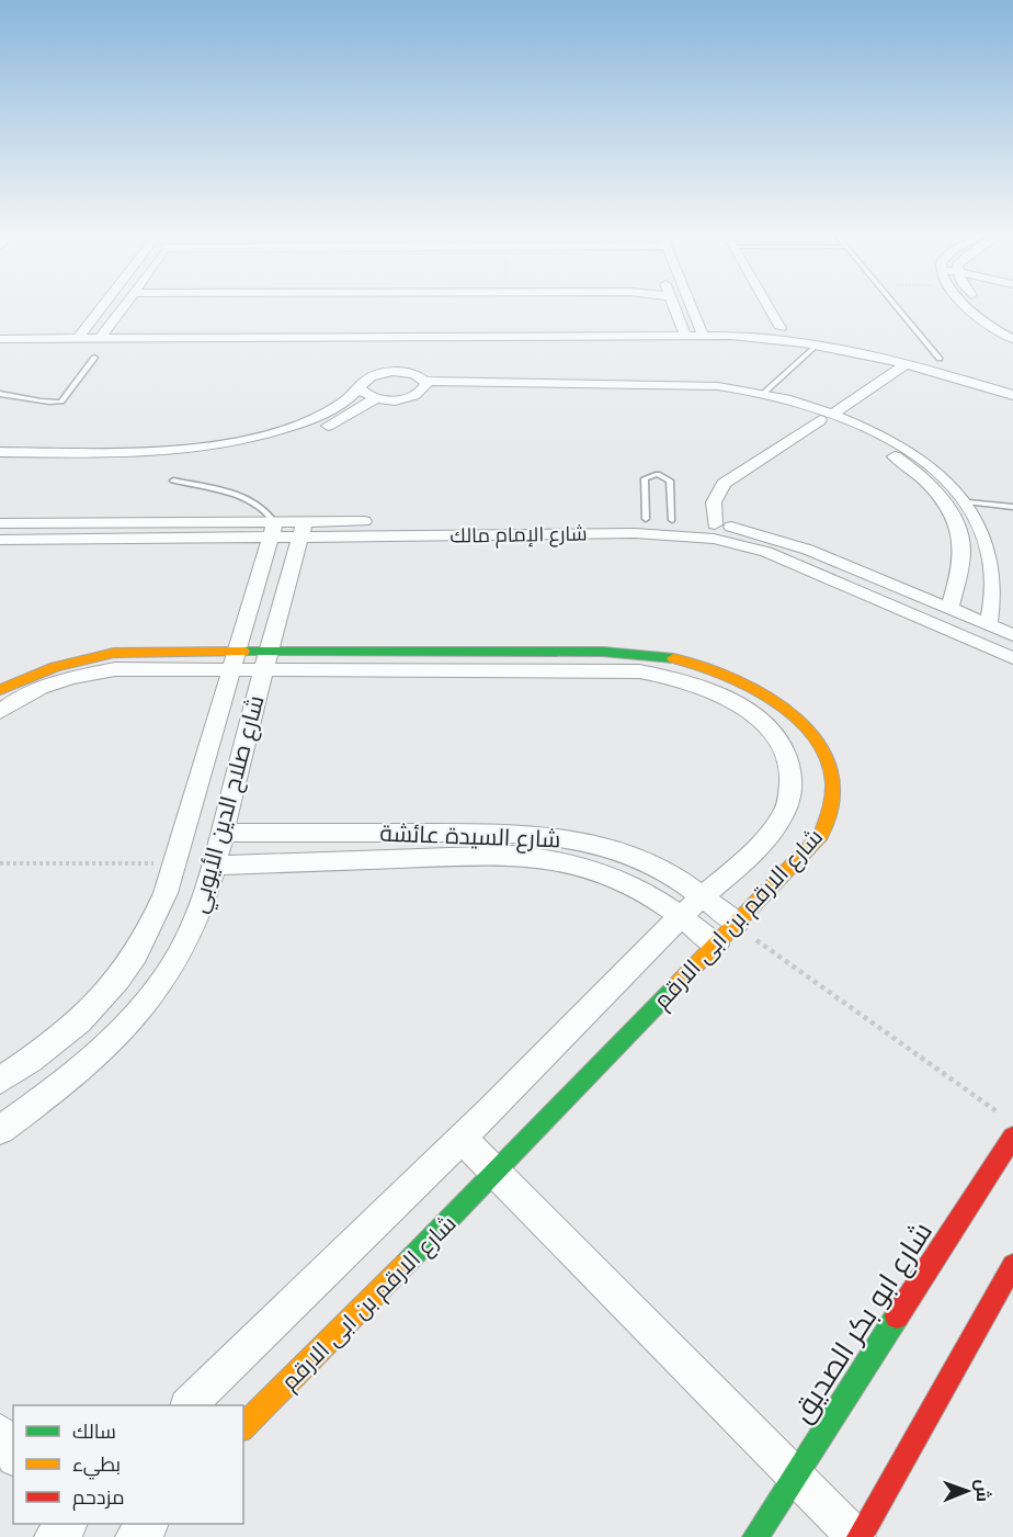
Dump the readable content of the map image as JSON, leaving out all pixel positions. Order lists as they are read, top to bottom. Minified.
{"streets":{"street":["شارع الإمام مالك","شارع صلاح الدين الأيوبي","شارع السيدة عائشة","شارع الارقم بن ابى الارقم","شارع ابو بكر الصديق"]},"crossings":[["شارع الإمام مالك","شارع صلاح الدين الأيوبي"],["شارع صلاح الدين الأيوبي","شارع السيدة عائشة"],["شارع صلاح الدين الأيوبي","شارع الارقم بن ابى الارقم"],["شارع السيدة عائشة","شارع الارقم بن ابى الارقم"]],"legend":["سالك","بطيء","مزدحم"],"north":"right"}
